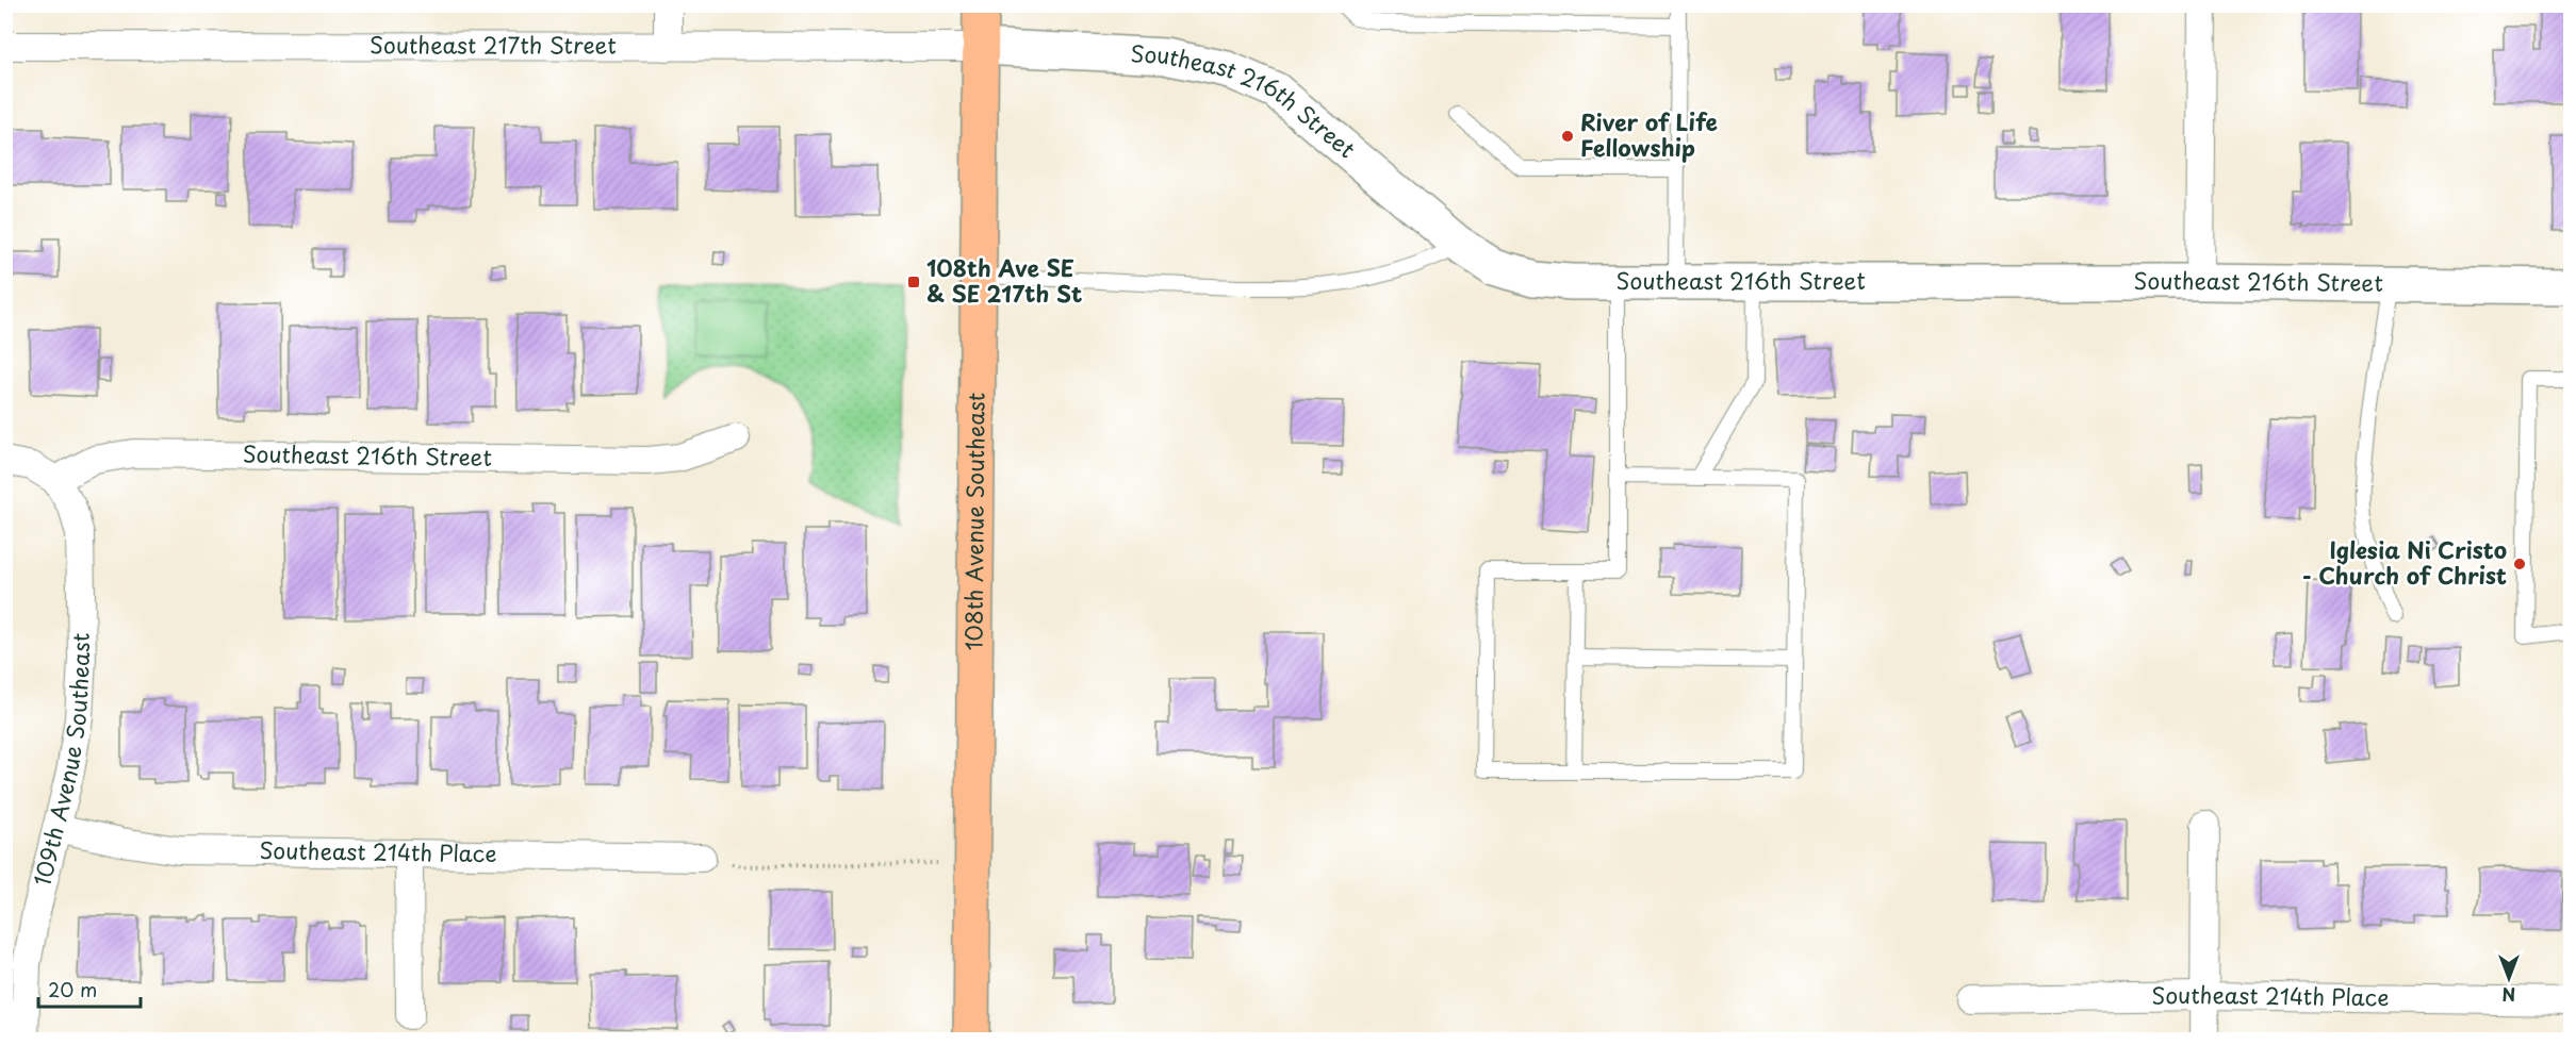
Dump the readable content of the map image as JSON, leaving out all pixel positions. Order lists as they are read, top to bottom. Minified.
{"streets":{"main road":["108th Avenue Southeast"],"street":["Southeast 217th Street","Southeast 216th Street","109th Avenue Southeast","Southeast 214th Place"]},"crossings":[["Southeast 217th Street","Southeast 216th Street"],["Southeast 217th Street","108th Avenue Southeast"],["Southeast 216th Street","108th Avenue Southeast"],["Southeast 216th Street","109th Avenue Southeast"],["109th Avenue Southeast","Southeast 214th Place"]],"places":{"other":["River of Life Fellowship","Iglesia Ni Cristo - Church of Christ"],"transit":["108th Ave SE & SE 217th St"]},"scale_bar":"20 m","north":"bottom"}
